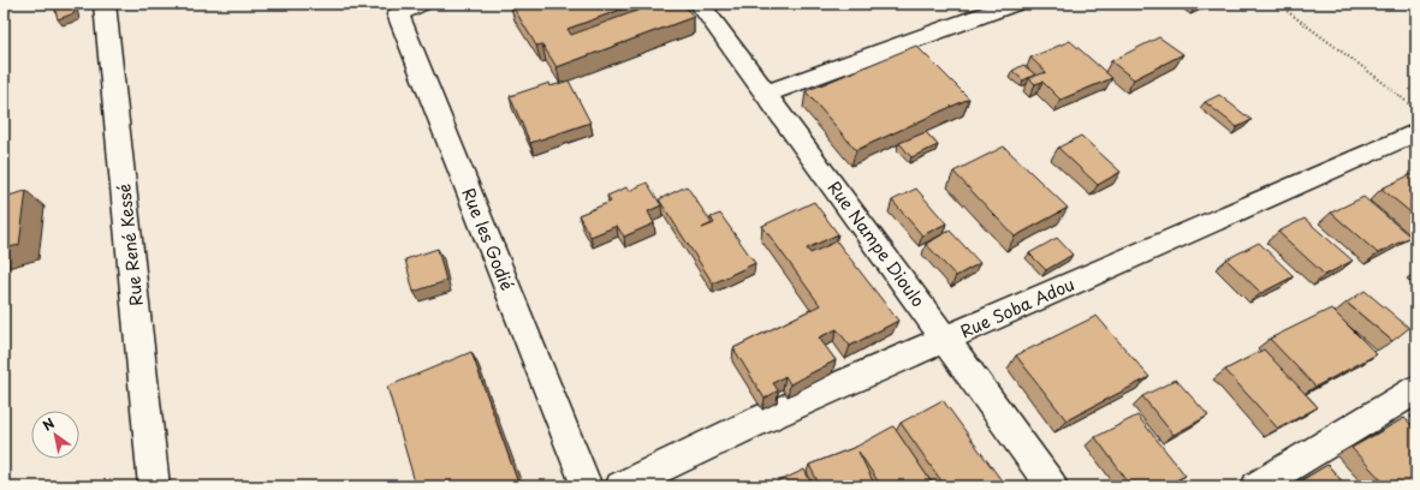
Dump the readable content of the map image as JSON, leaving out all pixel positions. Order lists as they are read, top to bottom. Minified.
{"streets":{"street":["Rue les Godié","Rue Nampe Dioulo","Rue René Kessé","Rue Soba Adou"]},"crossings":[["Rue Nampe Dioulo","Rue Soba Adou"]],"north":"top left"}
